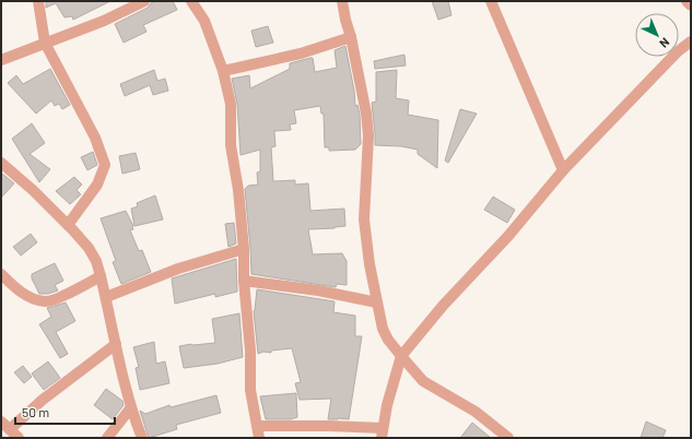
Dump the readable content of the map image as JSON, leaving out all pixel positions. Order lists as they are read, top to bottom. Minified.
{"scale_bar":"50 m","north":"bottom right"}
